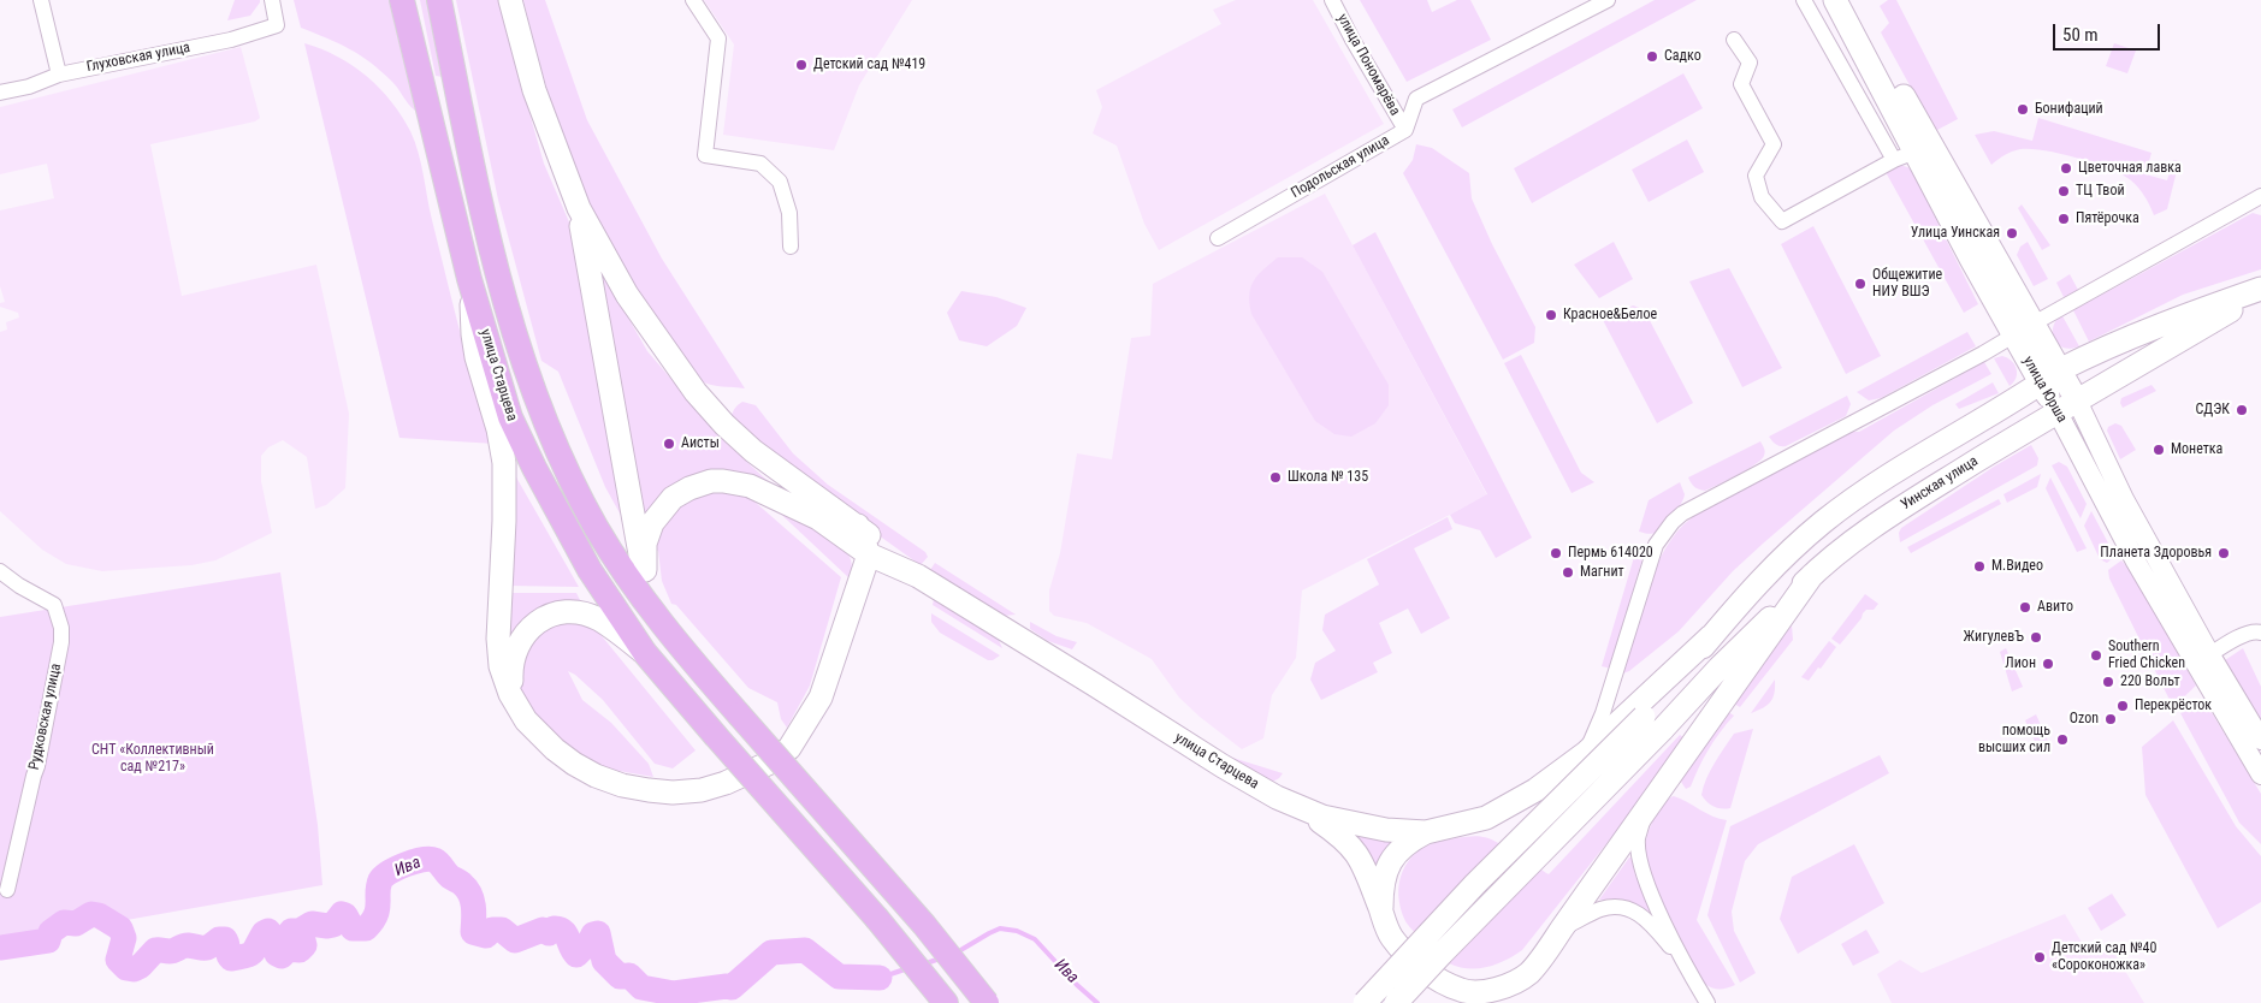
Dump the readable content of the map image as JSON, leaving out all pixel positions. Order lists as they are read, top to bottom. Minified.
{"streets":{"main road":["улица Старцева","улица Юрша","Уинская улица"],"street":["Глуховская улица","улица Пономарёва","Подольская улица","Рудковская улица"]},"crossings":[["улица Пономарёва","Подольская улица"],["улица Юрша","Уинская улица"]],"water":["Ива"],"parks":["СНТ «Коллективный сад №217»"],"places":["Садко","Детский сад №419","Бонифаций","Цветочная лавка","ТЦ Твой","Пятёрочка","Улица Уинская","Общежитие НИУ ВШЭ","Красное&Белое","СДЭК","Аисты","Монетка","Школа № 135","Пермь 614020","Планета Здоровья","М.Видео","Магнит","Авито","ЖигулевЪ","Southern Fried Chicken","Лион","220 Вольт","Перекрёсток","Ozon","помощь высших сил","Детский сад №40 «Сороконожка»"],"scale_bar":"50 m"}
